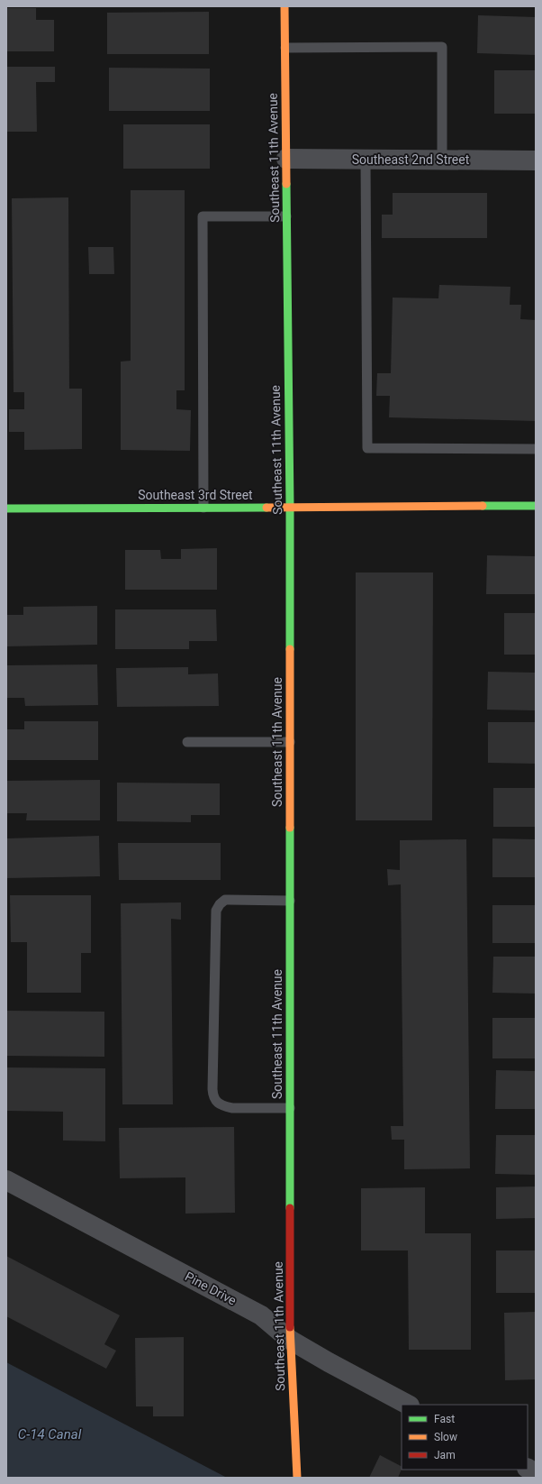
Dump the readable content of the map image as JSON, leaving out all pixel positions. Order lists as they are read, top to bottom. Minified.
{"streets":{"street":["Southeast 11th Avenue","Southeast 2nd Street","Southeast 3rd Street","Pine Drive"]},"crossings":[["Southeast 11th Avenue","Southeast 2nd Street"],["Southeast 11th Avenue","Southeast 3rd Street"],["Southeast 11th Avenue","Pine Drive"]],"water":["C-14 Canal"],"legend":["Fast","Slow","Jam"]}
